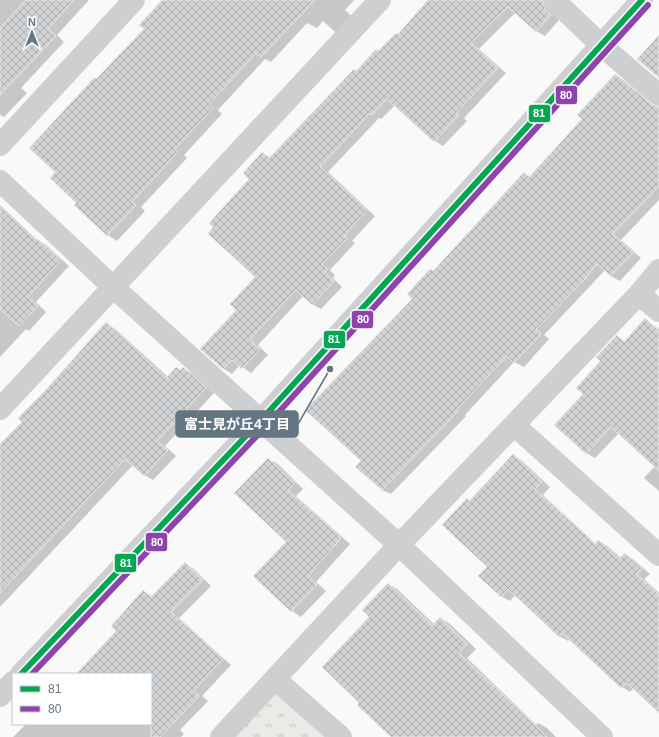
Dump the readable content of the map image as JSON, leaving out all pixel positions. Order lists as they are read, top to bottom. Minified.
{"places":["富士見が丘4丁目"],"lines":["transit line 81","transit line 80"],"legend":["81","80"],"north":"top"}
